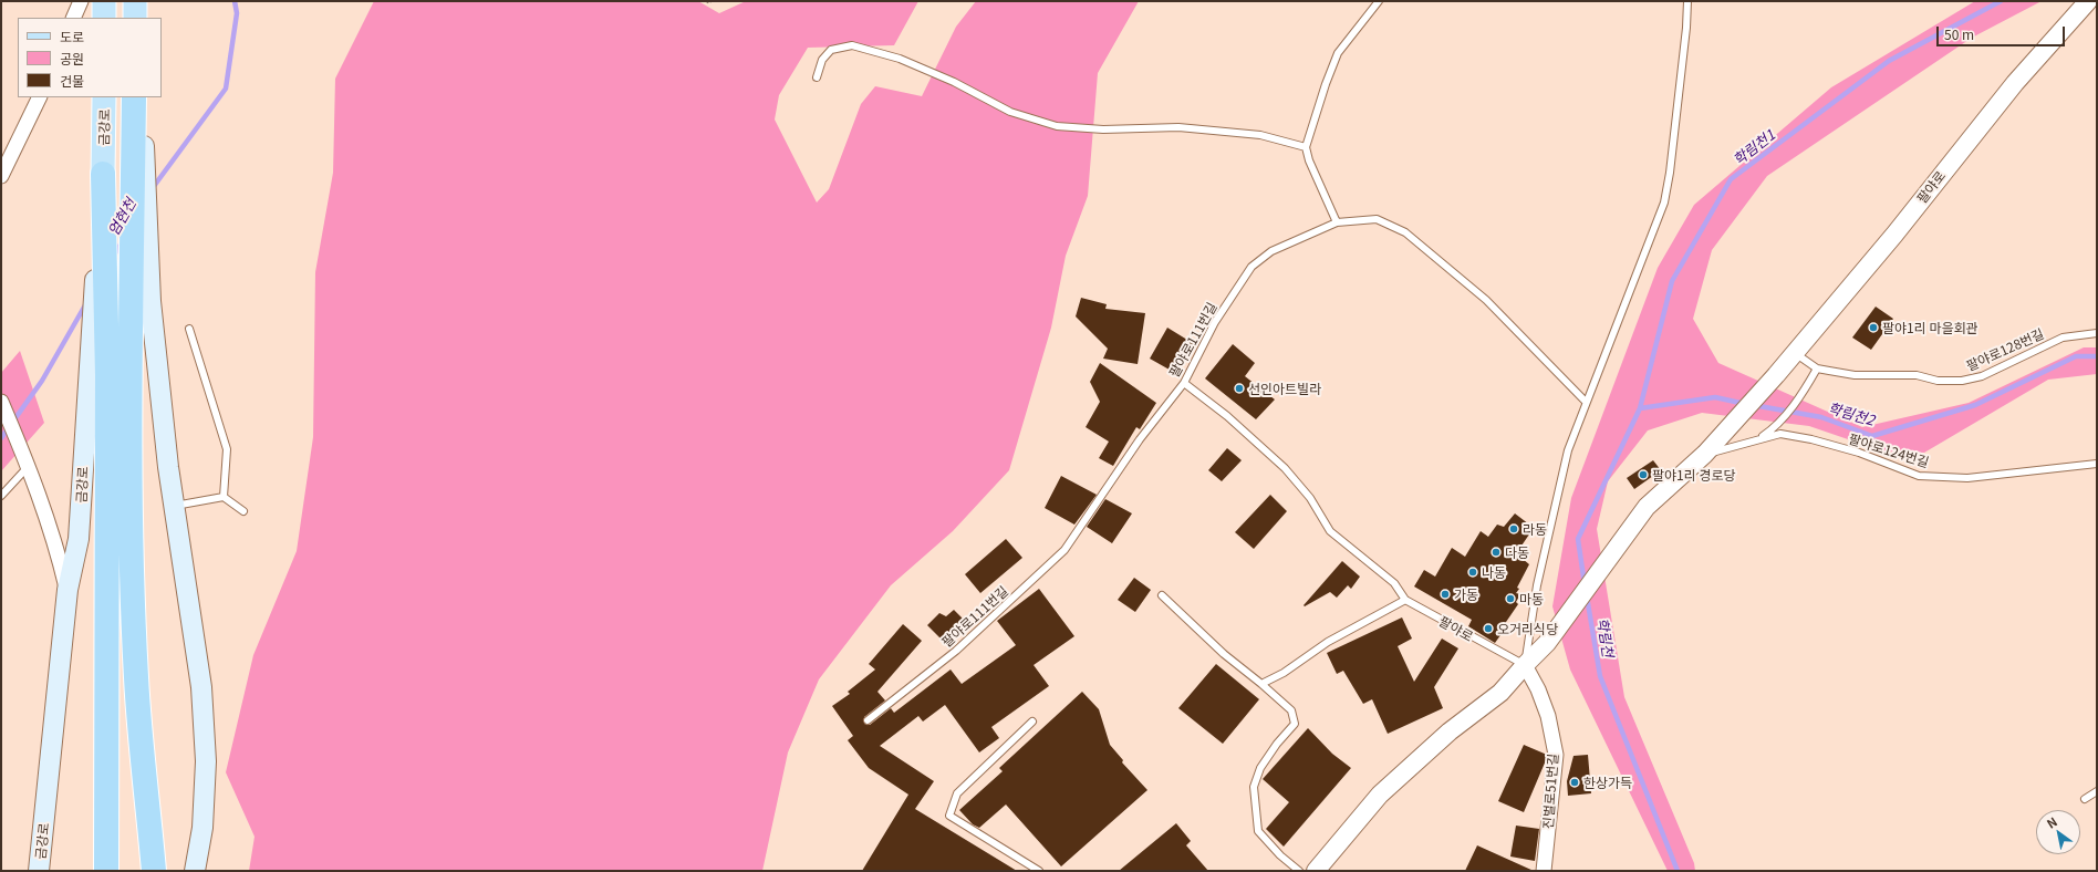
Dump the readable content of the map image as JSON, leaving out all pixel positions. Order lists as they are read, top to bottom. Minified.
{"streets":{"main road":["금강로"],"street":["팔야로","진벌로51번길"],"lane":["팔야로111번길","팔야로128번길","팔야로124번길"]},"crossings":[["팔야로","팔야로111번길"],["팔야로","팔야로128번길"],["팔야로","팔야로124번길"],["팔야로","진벌로51번길"]],"water":["학림천1","엄현천","학림천2","학림천"],"places":["팔야1리 마을회관","선인아트빌라","팔야1리 경로당","라동","다동","나동","가동","마동","오거리식당","한상가득"],"legend":["도로","공원","건물"],"scale_bar":"50 m","north":"top left"}
